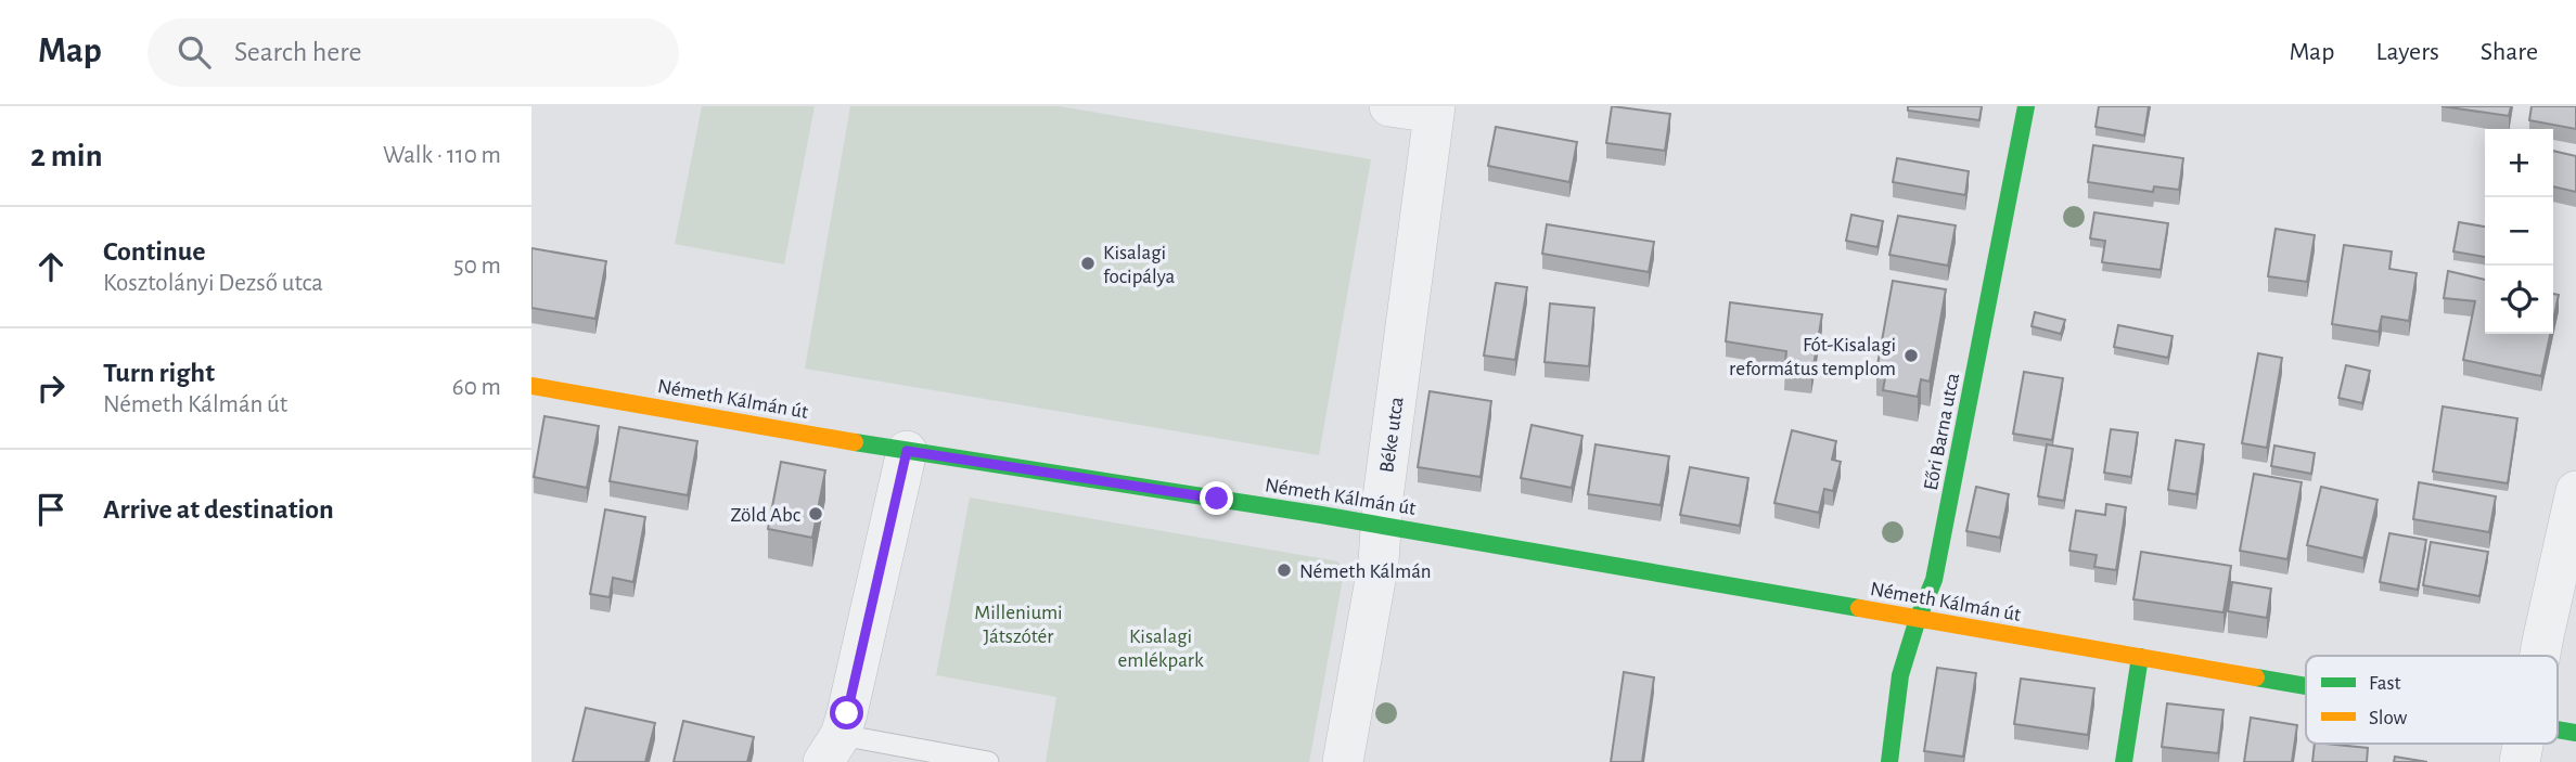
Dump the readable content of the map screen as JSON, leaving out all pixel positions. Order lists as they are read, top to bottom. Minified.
{"streets":{"street":["Németh Kálmán út","Eőri Barna utca","Béke utca"]},"crossings":[["Németh Kálmán út","Eőri Barna utca"],["Németh Kálmán út","Béke utca"]],"parks":["Milleniumi Játszótér","Kisalagi emlékpark"],"places":["Kisalagi focipálya","Fót-Kisalagi református templom","Zöld Abc","Németh Kálmán"],"legend":["Fast","Slow"],"page":{"header":"Map","search":"Search here","nav":["Map","Layers","Share"],"heading":["2 min","Walk · 110 m"],"map_buttons":["+","−"],"list":[["Continue","Kosztolányi Dezső utca","50 m"],["Turn right","Németh Kálmán út","60 m"],"Arrive at destination"]}}
